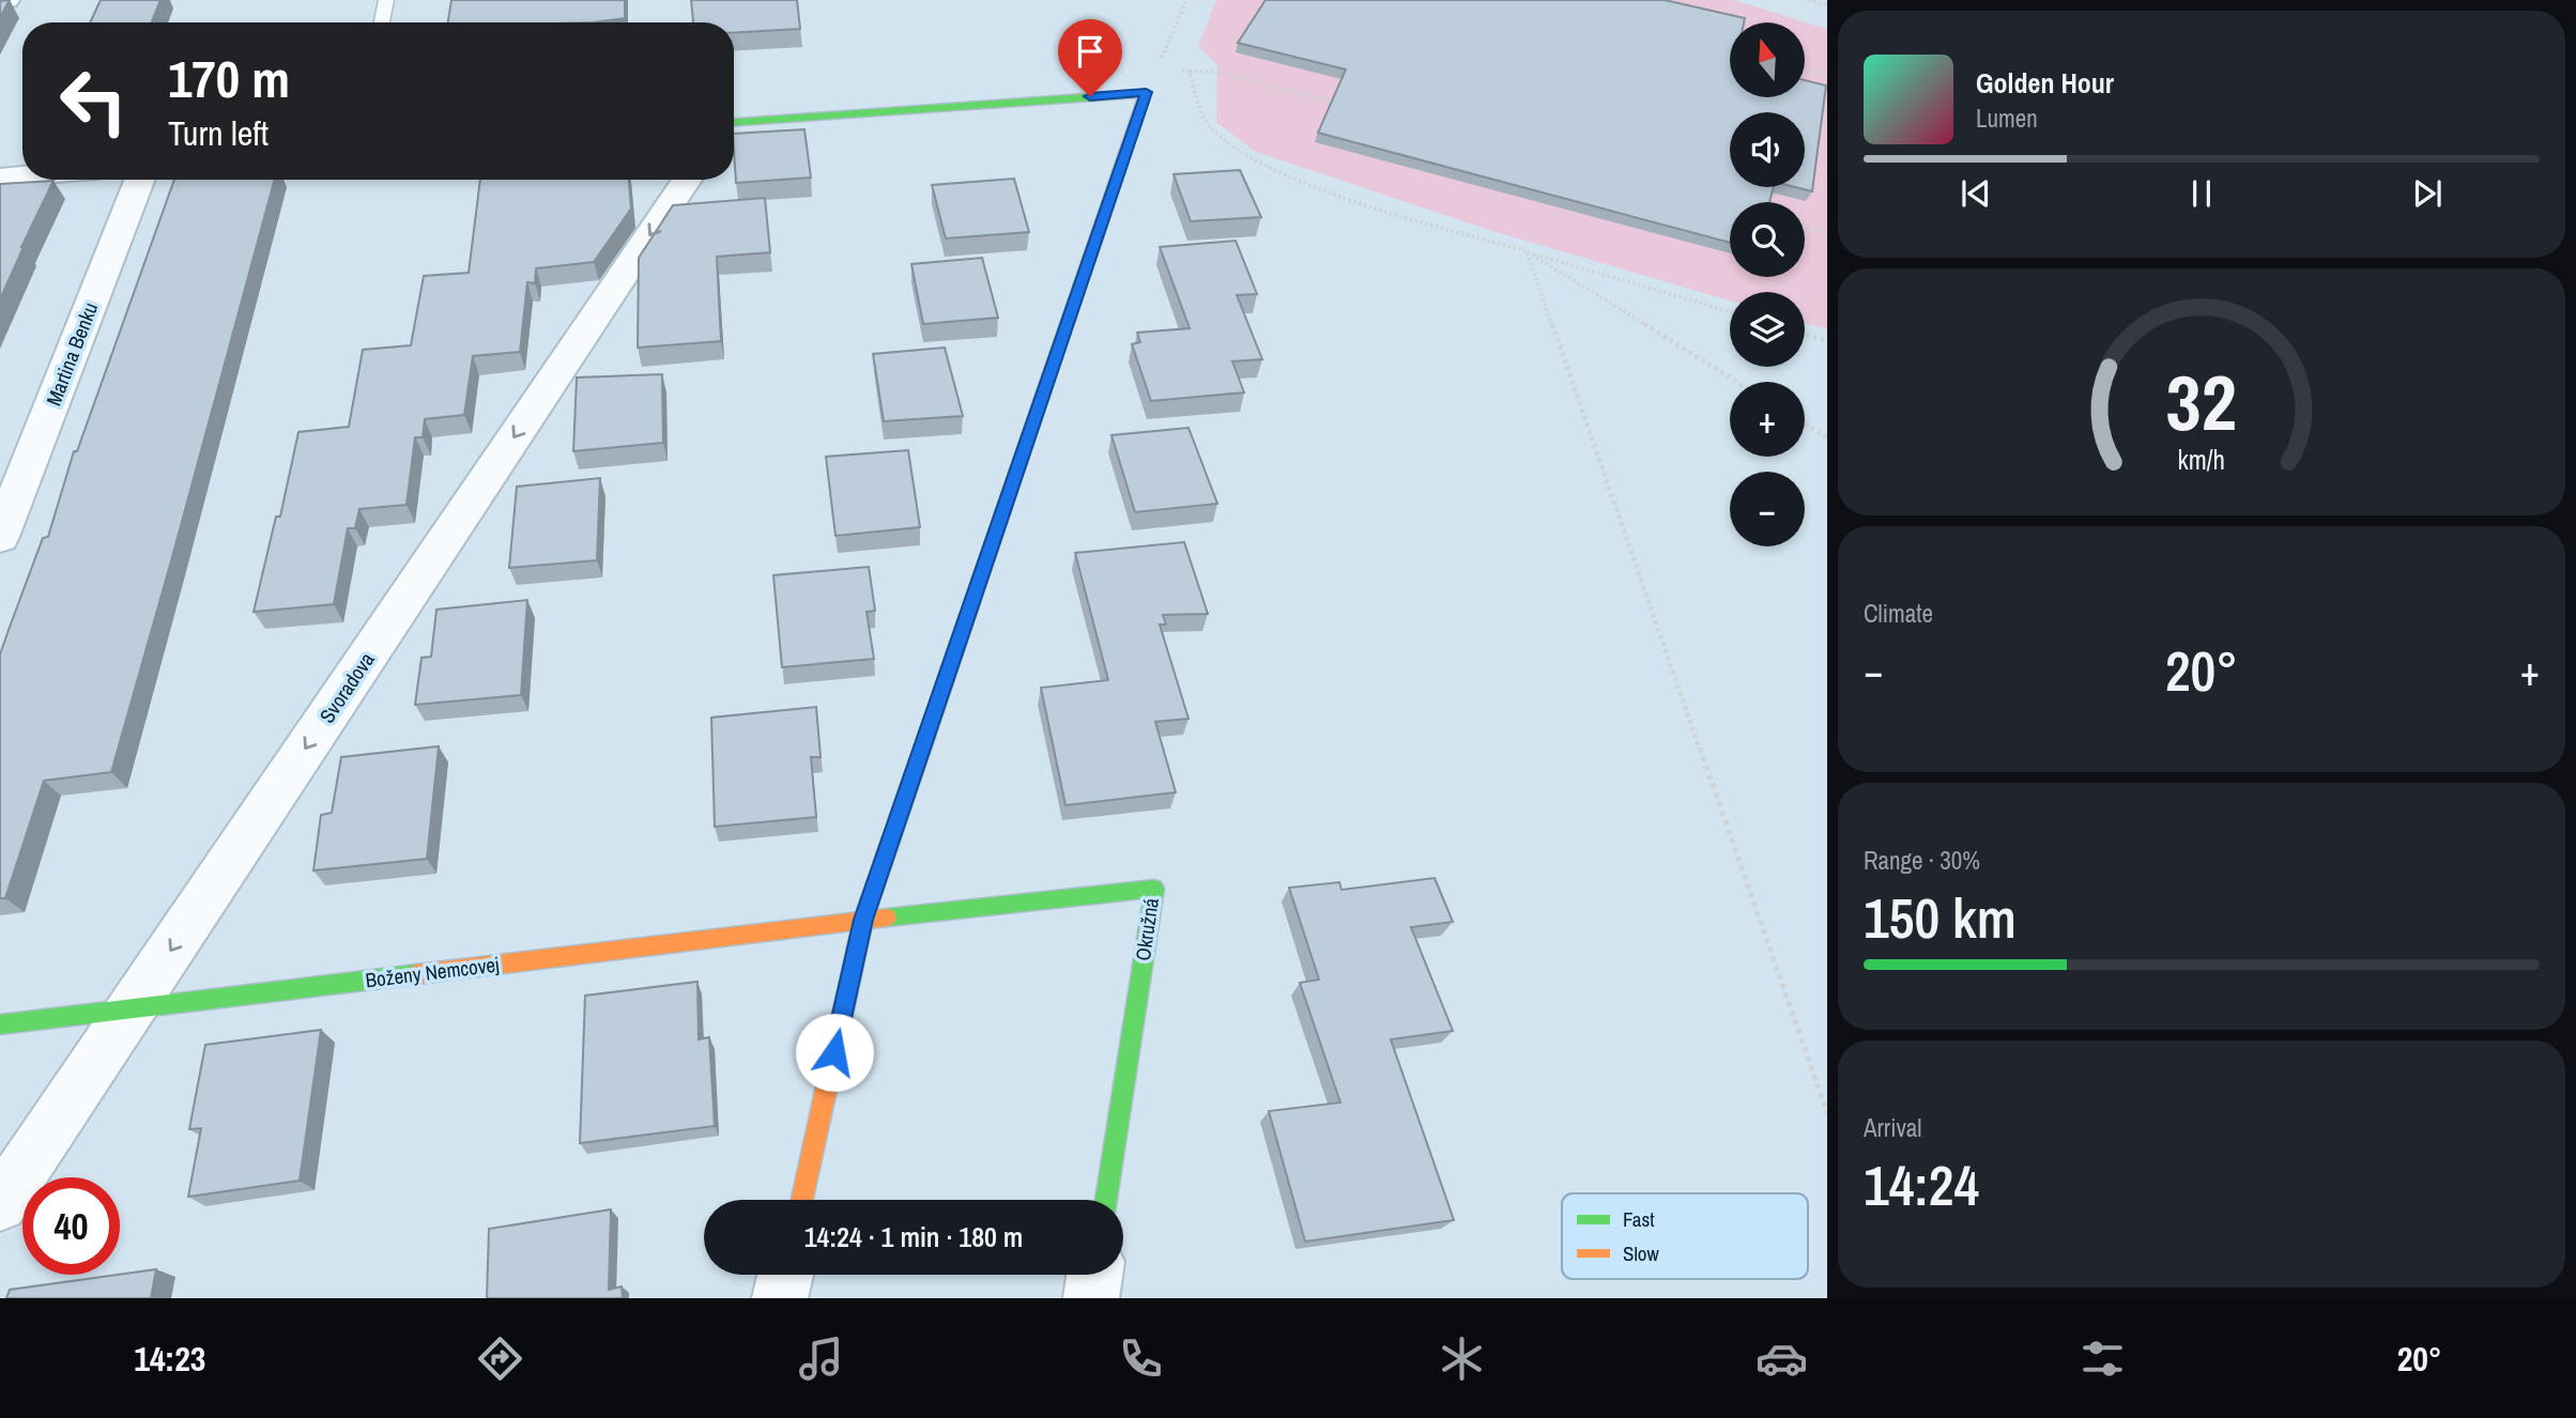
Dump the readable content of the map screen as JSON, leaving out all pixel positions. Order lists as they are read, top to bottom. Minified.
{"streets":{"street":["Martina Benku","Svoradova","Okružná","Boženy Nemcovej"]},"crossings":[["Svoradova","Boženy Nemcovej"],["Okružná","Boženy Nemcovej"]],"one_way":["Svoradova"],"legend":["Fast","Slow"],"north":"top","page":{"map_buttons":["+","−"],"turn":["170 m","Turn left"],"song":["Golden Hour","Lumen"],"tile":["Climate",["Range · 30%","150 km"],["Arrival","14:24"]],"heat":["−","20°","+"],"limit":"40","trip":"14:24 · 1 min · 180 m","tabs":["14:23","20°"],"gauge":["32","km/h"]}}
